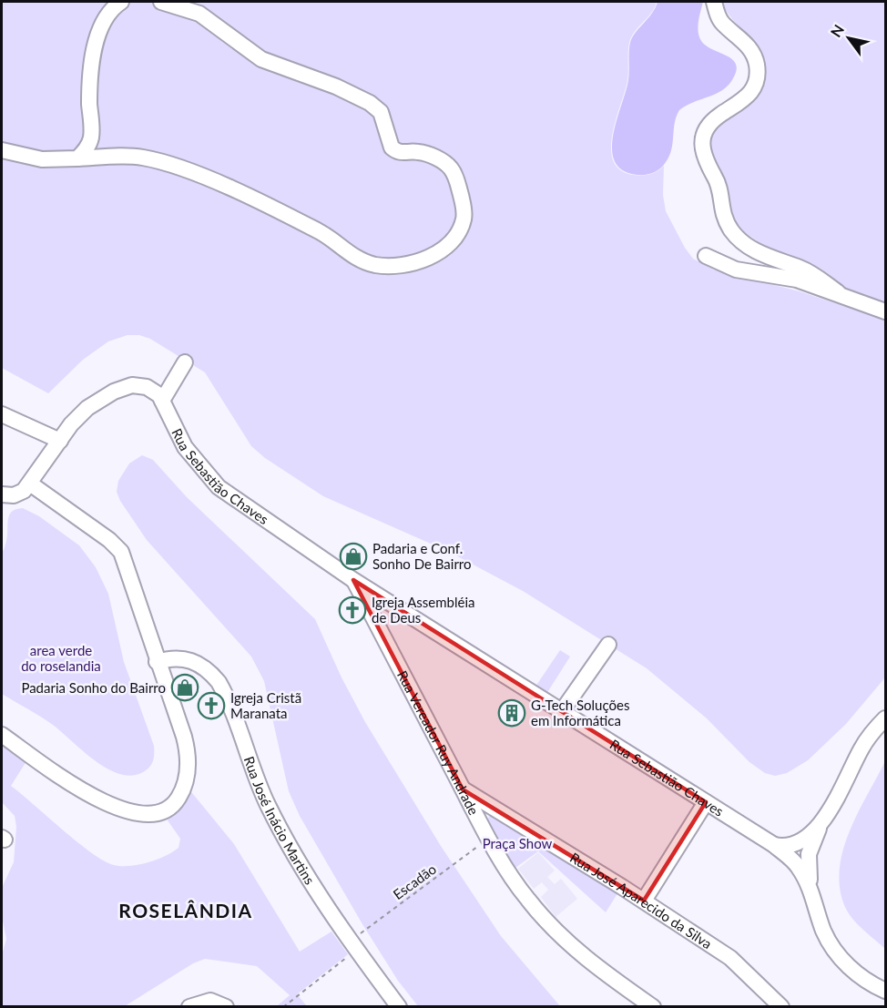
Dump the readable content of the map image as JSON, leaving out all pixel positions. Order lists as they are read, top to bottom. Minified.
{"streets":{"street":["Rua Sebastião Chaves","Rua Vereador Ruy Andrade","Rua José Inácio Martins","Rua José Aparecido da Silva"],"path":["Escadão"]},"crossings":[["Rua Sebastião Chaves","Rua Vereador Ruy Andrade"],["Rua Vereador Ruy Andrade","Escadão"],["Rua Vereador Ruy Andrade","Rua José Aparecido da Silva"],["Rua José Inácio Martins","Escadão"]],"districts":["ROSELÂNDIA"],"parks":["area verde do roselandia","Praça Show"],"places":{"shop":["Padaria e Conf. Sonho De Bairro","Padaria Sonho do Bairro"],"church":["Igreja Assembléia de Deus","Igreja Cristã Maranata"],"building":["G-Tech Soluções em Informática"]},"north":"top left"}
